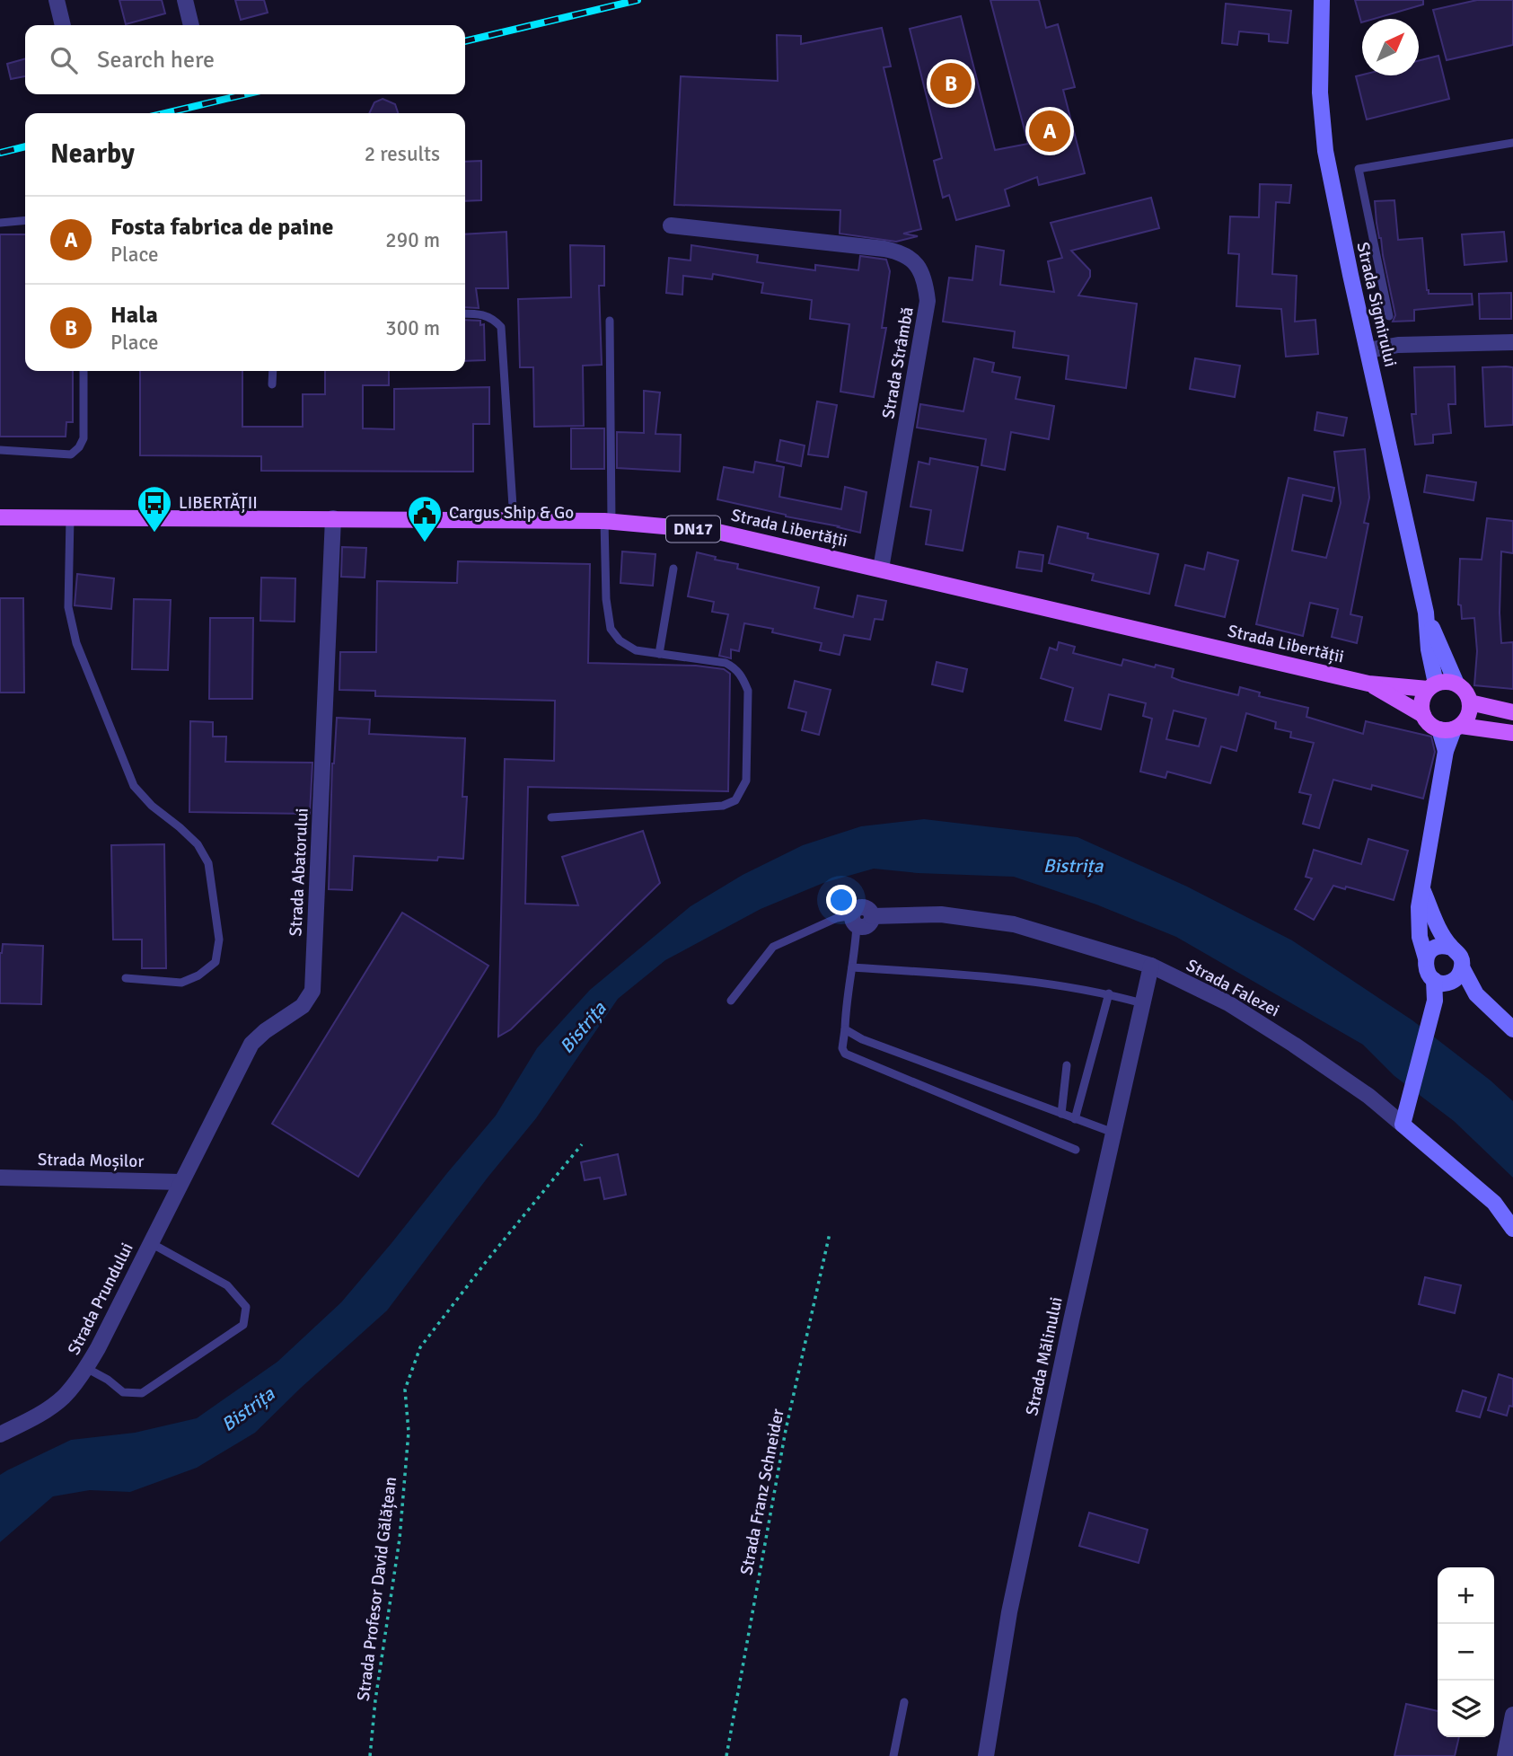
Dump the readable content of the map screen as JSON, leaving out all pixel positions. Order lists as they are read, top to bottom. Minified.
{"streets":{"main road":["Strada Sigmirului","Strada Libertății","DN17"],"street":["Strada Strâmbă","Strada Abatorului","Strada Falezei","Strada Moșilor","Strada Prundului","Strada Mălinului"],"path":["Strada Franz Schneider","Strada Profesor David Gălățean"]},"crossings":[["Strada Sigmirului","Strada Libertății"],["Strada Strâmbă","Strada Libertății"],["Strada Libertății","Strada Abatorului"],["Strada Abatorului","Strada Moșilor"],["Strada Abatorului","Strada Prundului"],["Strada Falezei","Strada Mălinului"],["Strada Moșilor","Strada Prundului"]],"water":["Bistrița"],"places":{"bus stop":["LIBERTĂȚII"],"public building":["Cargus Ship & Go"]},"north":"top right","page":{"search":"Search here","pins":["B","A"],"heading":["Nearby","2 results"],"list":[{"mark":"A","name":"Fosta fabrica de paine","note":"Place","value":"290 m"},{"mark":"B","name":"Hala","note":"Place","value":"300 m"}],"map_buttons":["+","−"]}}
